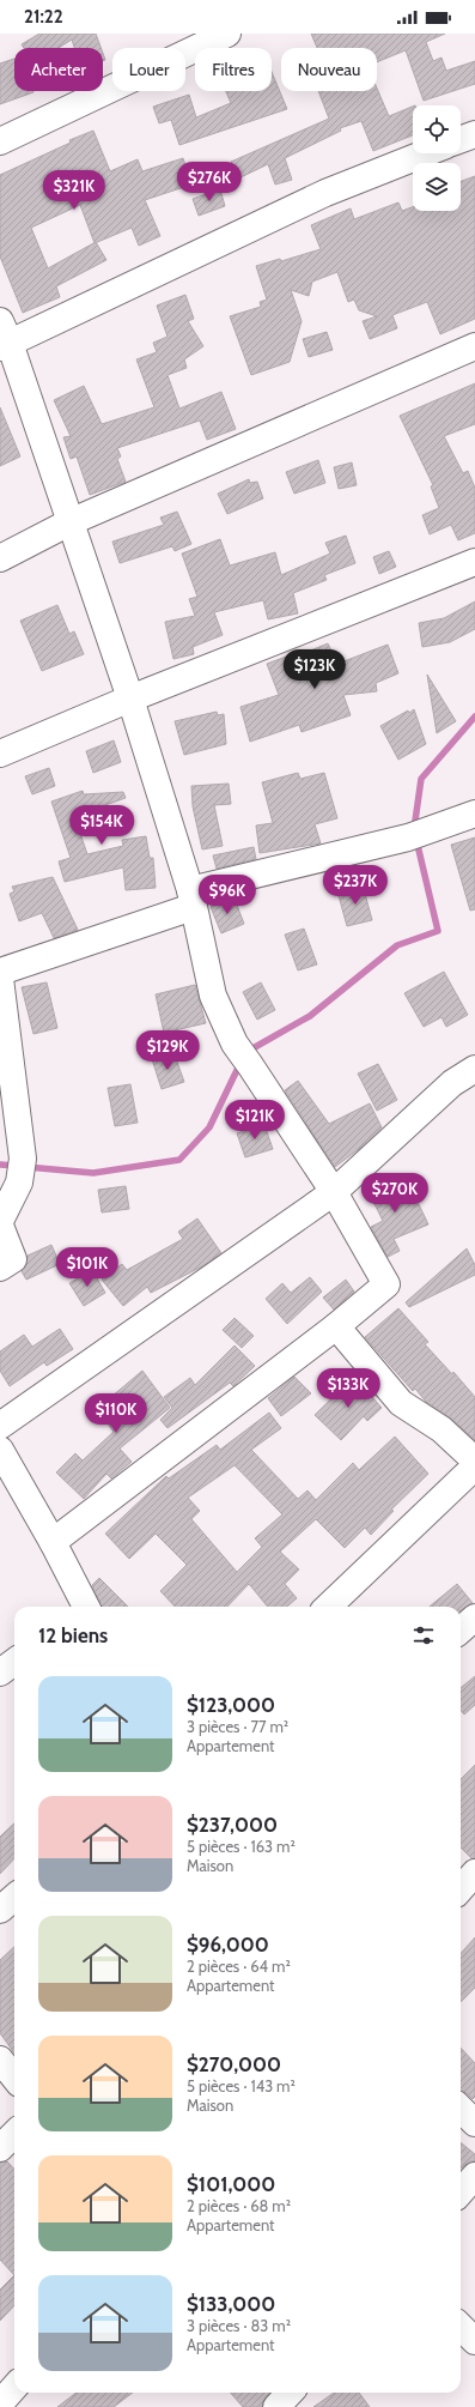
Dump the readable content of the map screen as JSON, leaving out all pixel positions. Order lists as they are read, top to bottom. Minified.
{"page":{"status":"21:22","chip":["Acheter","Louer","Filtres","Nouveau"],"price":["$276K","$321K","$123K","$154K","$237K","$96K","$129K","$121K","$270K","$101K","$133K","$110K"],"heading":"12 biens","list":[{"name":"$123,000","note":"3 pièces · 77 m² · Appartement"},{"name":"$237,000","note":"5 pièces · 163 m² · Maison"},{"name":"$96,000","note":"2 pièces · 64 m² · Appartement"},{"name":"$270,000","note":"5 pièces · 143 m² · Maison"},{"name":"$101,000","note":"2 pièces · 68 m² · Appartement"},{"name":"$133,000","note":"3 pièces · 83 m² · Appartement"}]}}
